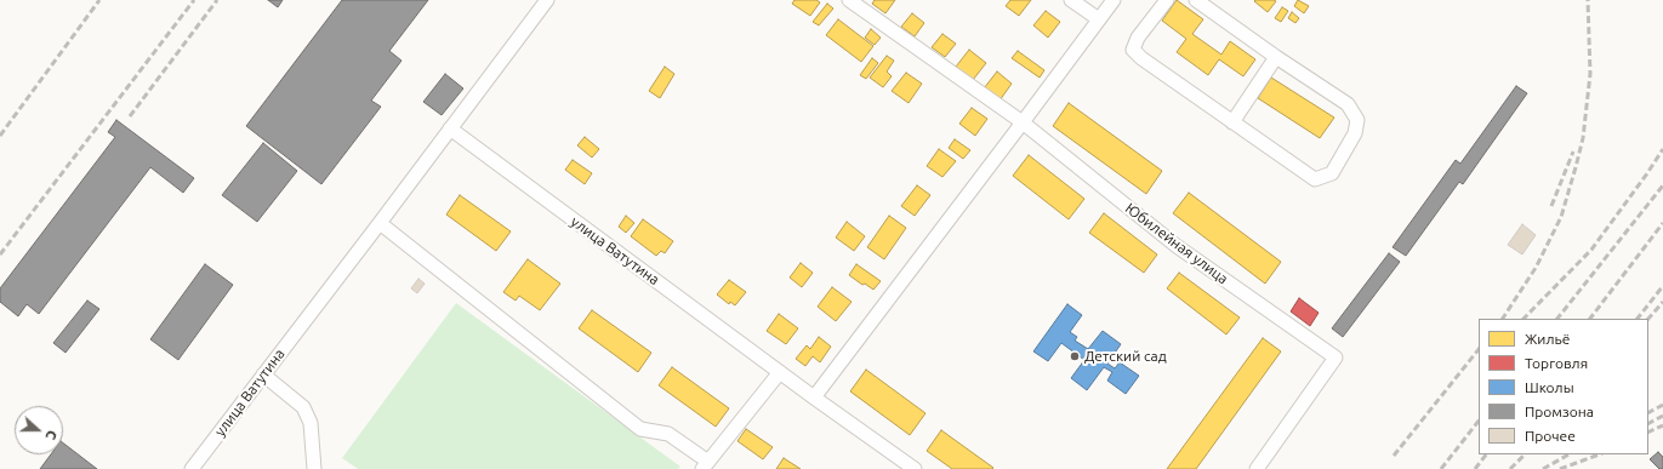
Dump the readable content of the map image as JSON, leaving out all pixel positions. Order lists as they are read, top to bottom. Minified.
{"streets":{"street":["Юбилейная улица","улица Ватутина"]},"places":["Детский сад"],"legend":["Жильё","Торговля","Школы","Промзона","Прочее"],"north":"right"}
